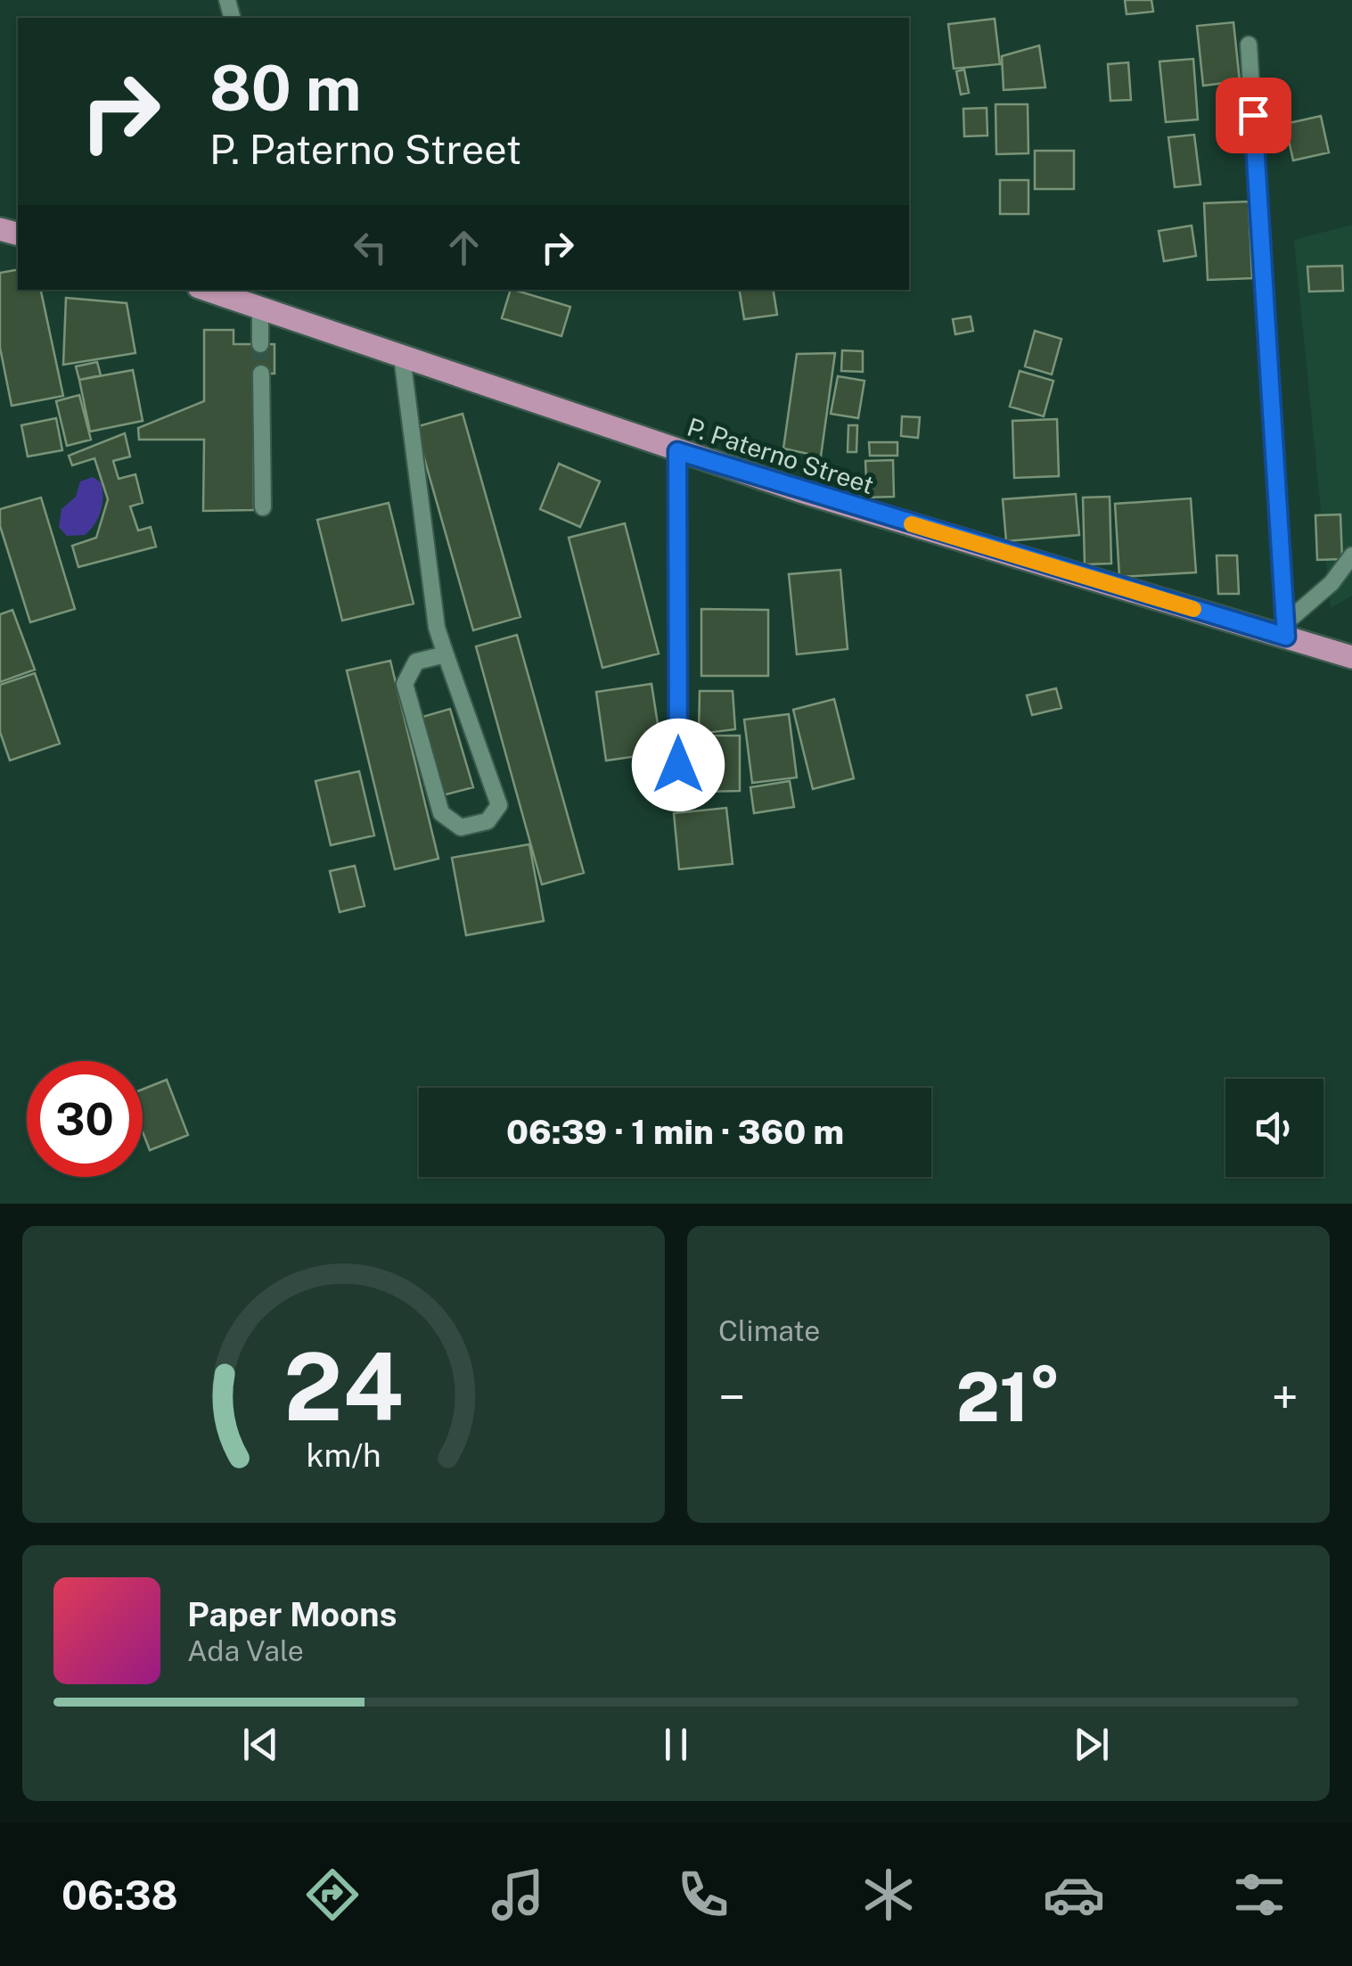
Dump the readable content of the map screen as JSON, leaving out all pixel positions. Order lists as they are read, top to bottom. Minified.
{"streets":{"main road":["P. Paterno Street"]},"page":{"turn":["80 m","P. Paterno Street"],"limit":"30","trip":"06:39 · 1 min · 360 m","tile":"Climate","heat":["−","21°","+"],"song":["Paper Moons","Ada Vale"],"tabs":"06:38","gauge":["24","km/h"]}}
